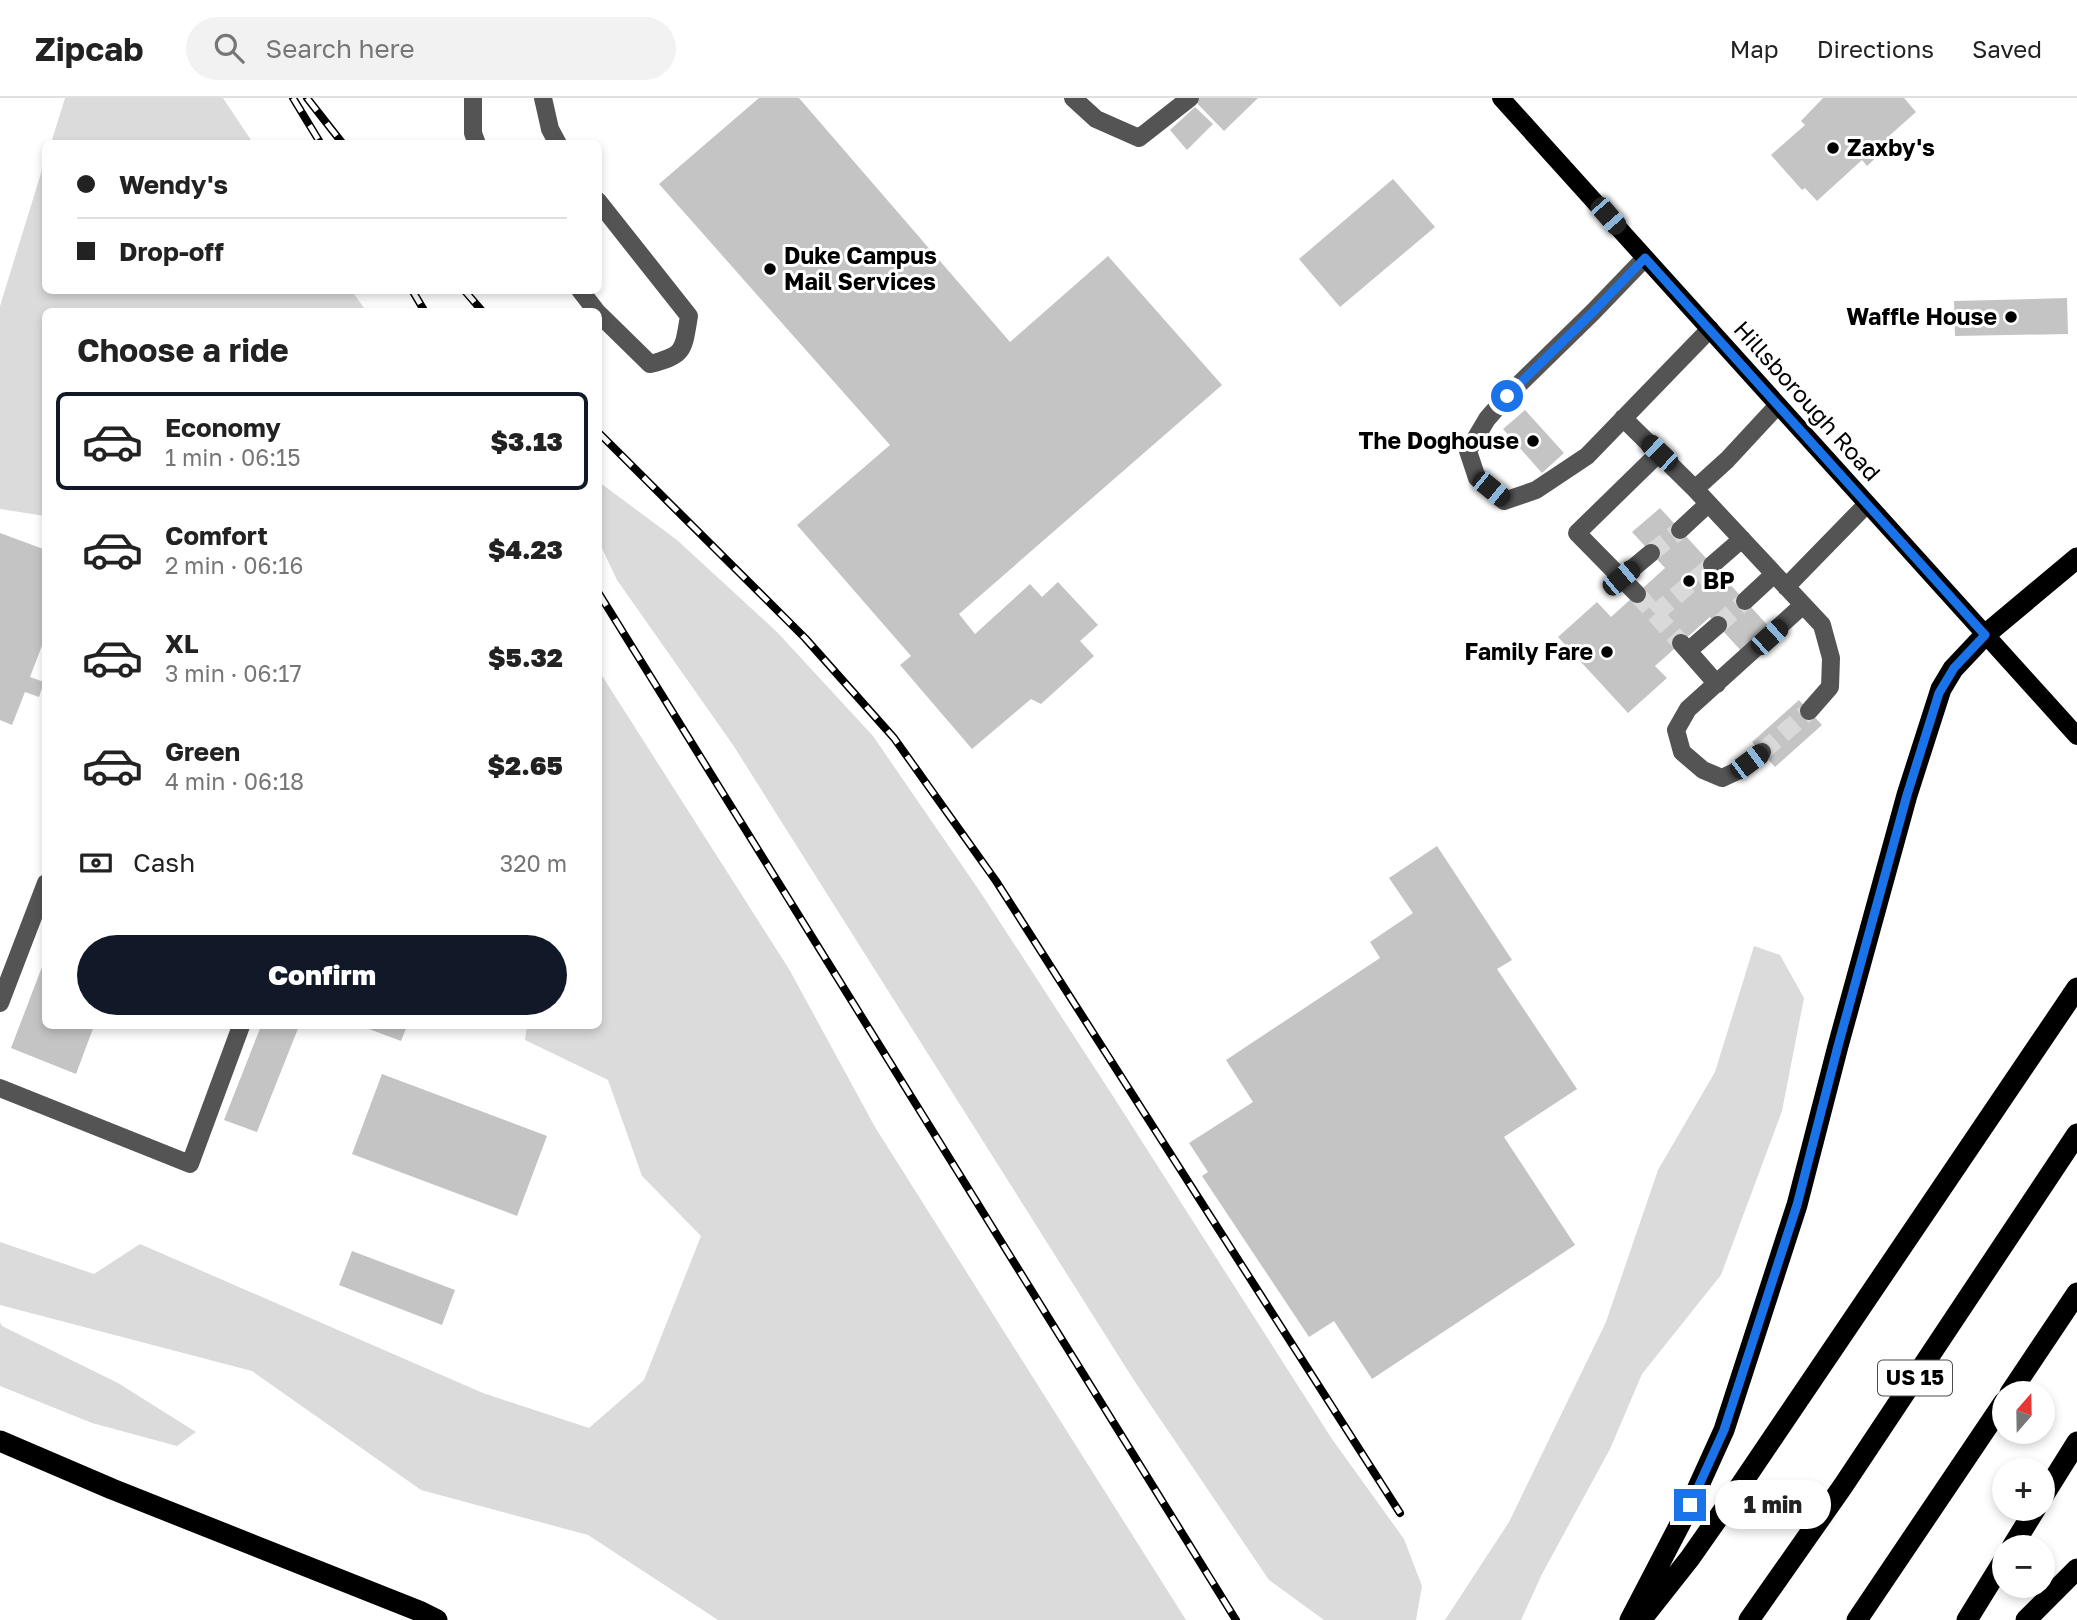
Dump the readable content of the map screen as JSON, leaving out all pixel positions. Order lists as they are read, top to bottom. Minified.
{"streets":{"highway":["US 15"],"main road":["Hillsborough Road"]},"places":["Zaxby's","Duke Campus Mail Services","Waffle House","The Doghouse","BP","Family Fare"],"north":"top","page":{"header":"Zipcab","search":"Search here","nav":["Map","Directions","Saved"],"banner":["Wendy's","Drop-off"],"heading":"Choose a ride","list":[{"name":"Economy","note":"1 min · 06:15","value":"$3.13"},{"name":"Comfort","note":"2 min · 06:16","value":"$4.23"},{"name":"XL","note":"3 min · 06:17","value":"$5.32"},{"name":"Green","note":"4 min · 06:18","value":"$2.65"}],"pay":["Cash","320 m"],"buttons":"Confirm","map_buttons":["+","−"],"bubble":"1 min"}}
